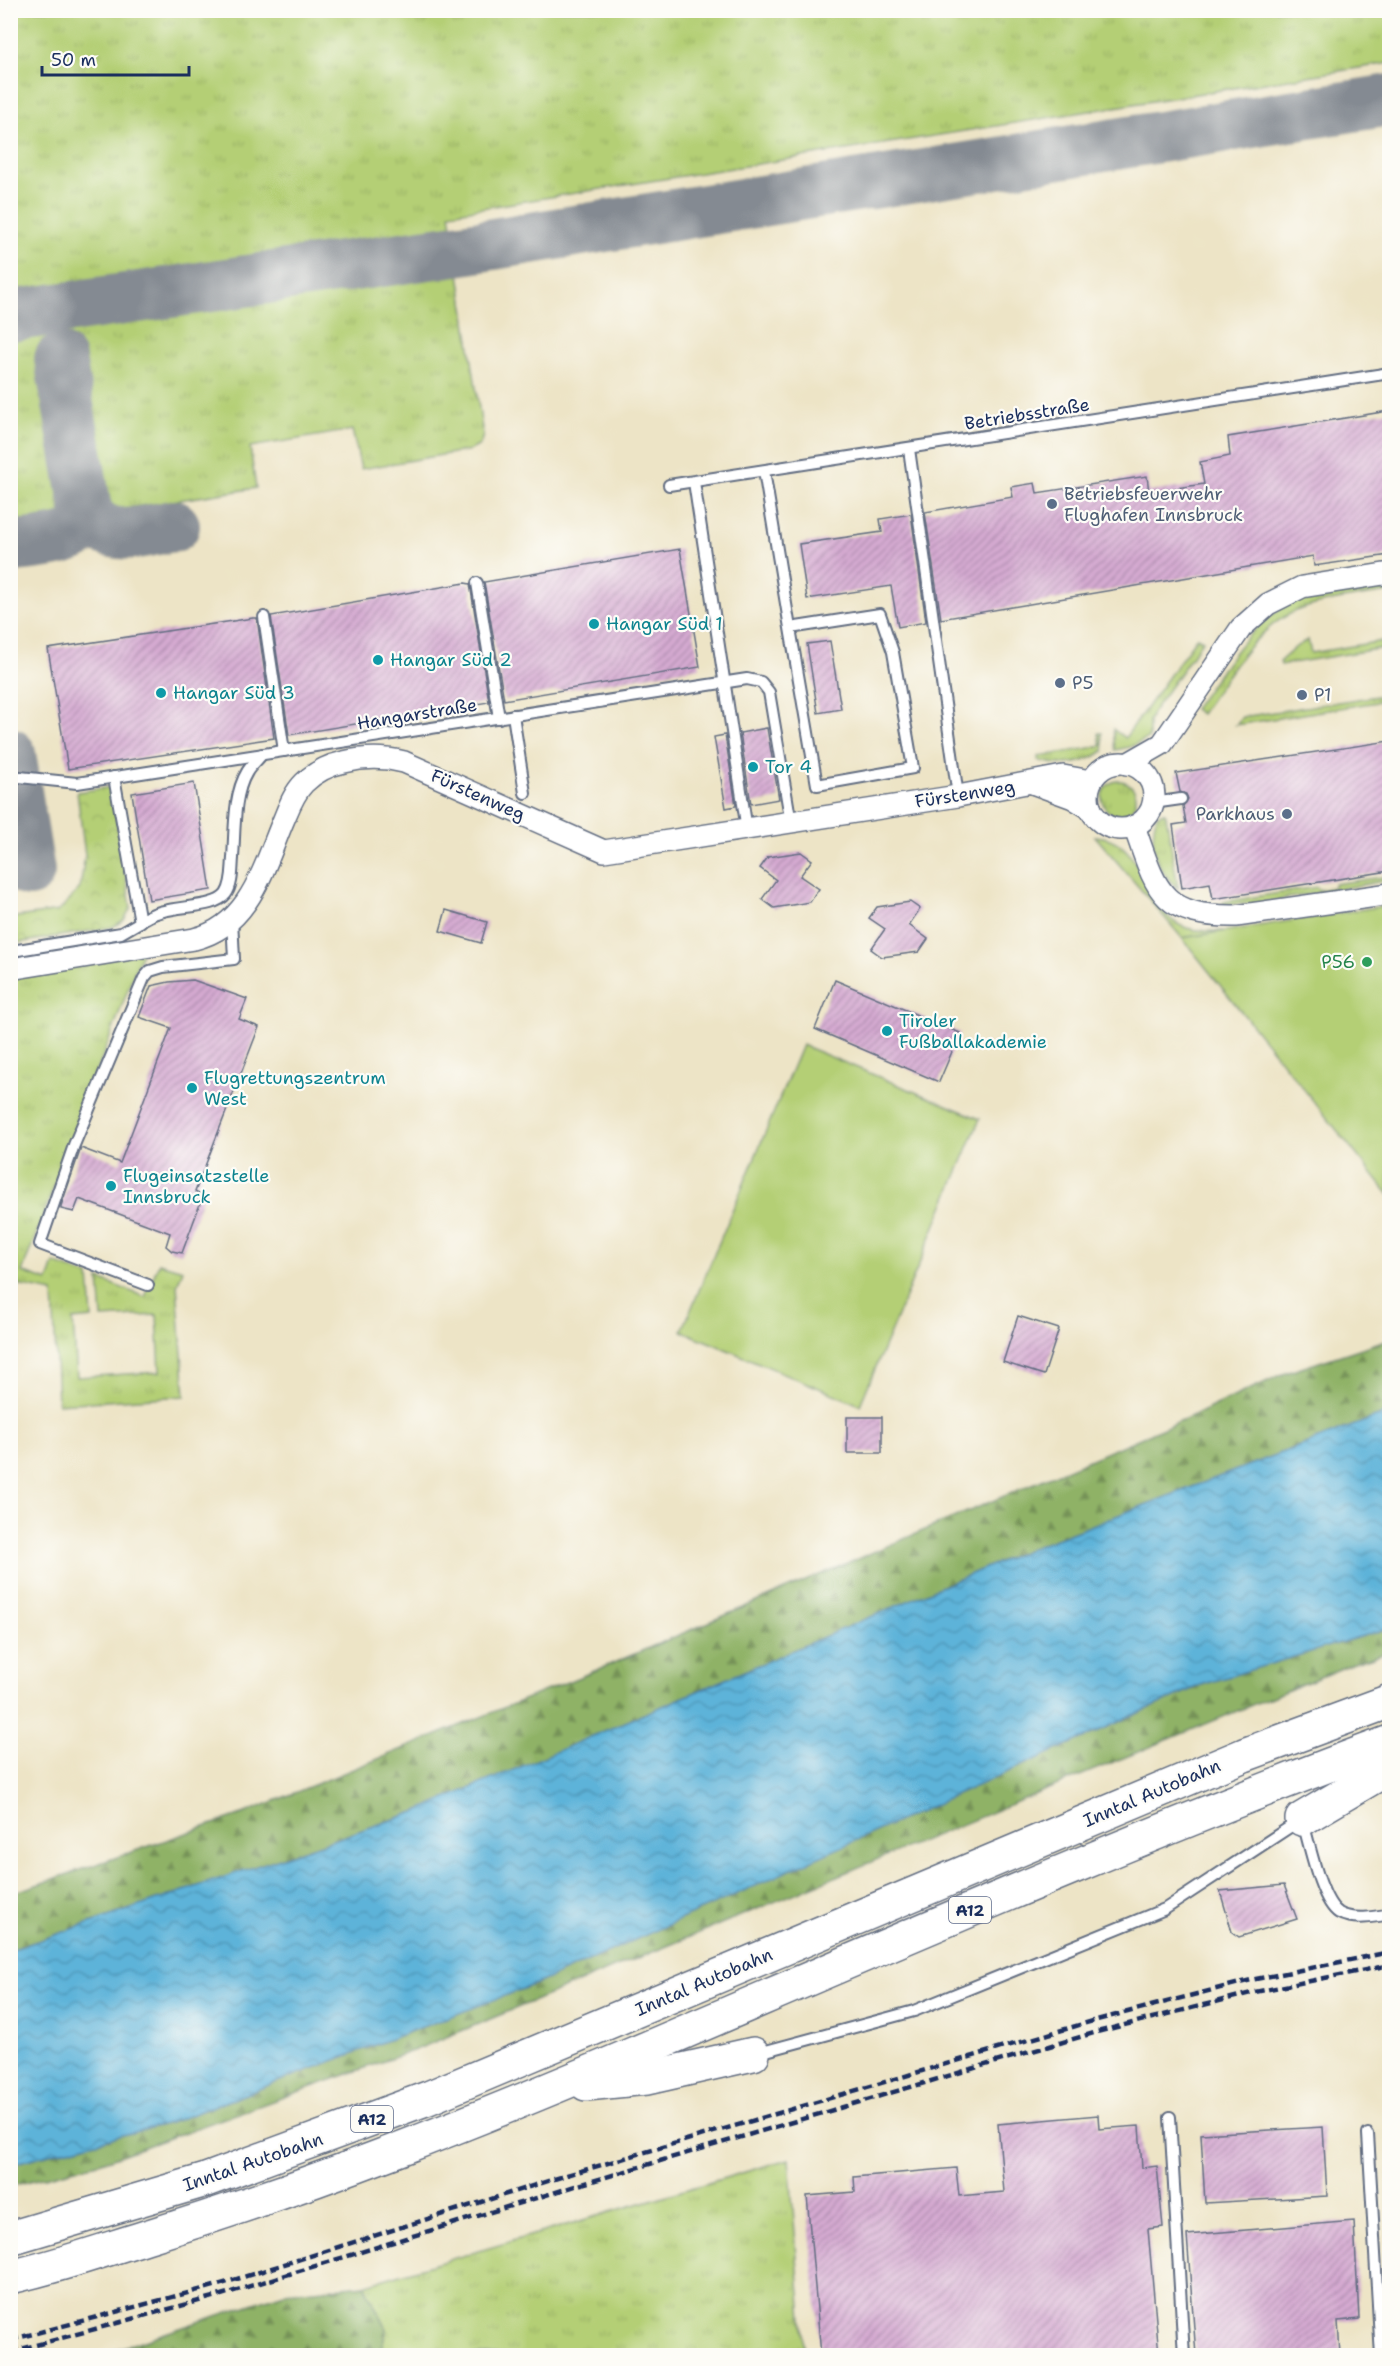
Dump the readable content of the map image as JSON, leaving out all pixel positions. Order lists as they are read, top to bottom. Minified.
{"streets":{"highway":["Inntal Autobahn","A12"],"street":["Fürstenweg"],"lane":["Betriebsstraße","Hangarstraße"]},"crossings":[["Hangarstraße","Fürstenweg"]],"places":["Betriebsfeuerwehr Flughafen Innsbruck","Hangar Süd 1","Hangar Süd 2","P5","Hangar Süd 3","P1","Tor 4","Parkhaus","P56","Tiroler Fußballakademie","Flugrettungszentrum West","Flugeinsatzstelle Innsbruck"],"scale_bar":"50 m"}
